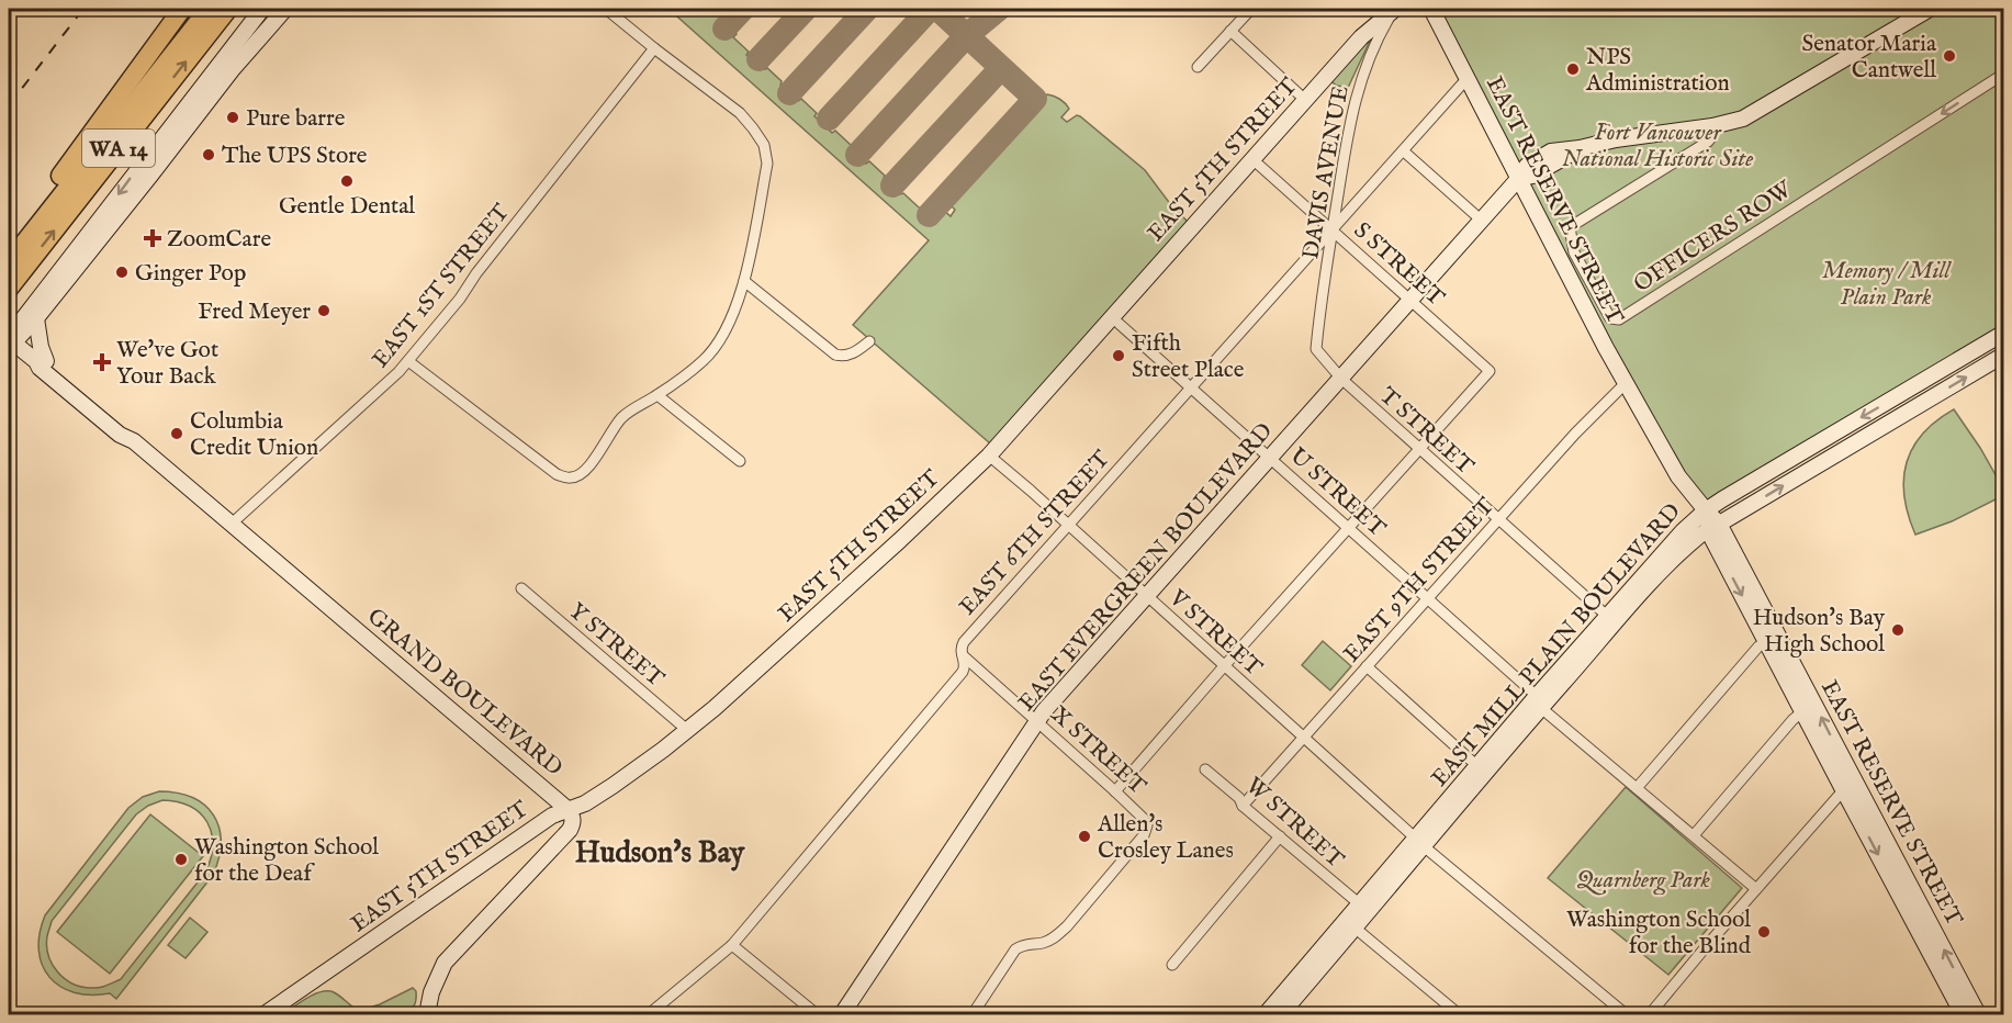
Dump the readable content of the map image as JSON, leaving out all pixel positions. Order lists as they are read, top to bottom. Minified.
{"streets":{"highway":["WA 14"],"street":["EAST 5TH STREET","DAVIS AVENUE","EAST RESERVE STREET","OFFICERS ROW","S STREET","EAST 1ST STREET","T STREET","U STREET","EAST 6TH STREET","EAST EVERGREEN BOULEVARD","EAST 9TH STREET","V STREET","Y STREET","EAST MILL PLAIN BOULEVARD","GRAND BOULEVARD","X STREET","W STREET"]},"crossings":[["EAST 5TH STREET","DAVIS AVENUE"],["EAST 5TH STREET","S STREET"],["EAST 5TH STREET","U STREET"],["EAST 5TH STREET","V STREET"],["EAST 5TH STREET","Y STREET"],["EAST 5TH STREET","GRAND BOULEVARD"],["DAVIS AVENUE","S STREET"],["DAVIS AVENUE","T STREET"],["DAVIS AVENUE","EAST 6TH STREET"],["EAST RESERVE STREET","EAST 6TH STREET"],["EAST RESERVE STREET","EAST EVERGREEN BOULEVARD"],["EAST RESERVE STREET","EAST 9TH STREET"],["EAST RESERVE STREET","EAST MILL PLAIN BOULEVARD"],["OFFICERS ROW","EAST EVERGREEN BOULEVARD"],["S STREET","T STREET"],["S STREET","EAST 6TH STREET"],["S STREET","EAST EVERGREEN BOULEVARD"],["EAST 1ST STREET","GRAND BOULEVARD"],["T STREET","EAST EVERGREEN BOULEVARD"],["T STREET","EAST 9TH STREET"],["T STREET","EAST MILL PLAIN BOULEVARD"],["U STREET","EAST 6TH STREET"],["U STREET","EAST EVERGREEN BOULEVARD"],["U STREET","EAST 9TH STREET"],["U STREET","EAST MILL PLAIN BOULEVARD"],["EAST 6TH STREET","V STREET"],["EAST 6TH STREET","X STREET"],["EAST EVERGREEN BOULEVARD","V STREET"],["EAST EVERGREEN BOULEVARD","X STREET"],["EAST 9TH STREET","V STREET"],["EAST 9TH STREET","W STREET"],["V STREET","EAST MILL PLAIN BOULEVARD"],["EAST MILL PLAIN BOULEVARD","W STREET"]],"districts":["Hudson's Bay"],"parks":["Fort Vancouver National Historic Site","Memory / Mill Plain Park","Quarnberg Park"],"places":{"other":["Senator Maria Cantwell","NPS Administration","Pure barre","The UPS Store","Gentle Dental","Ginger Pop","Fred Meyer","Fifth Street Place","Columbia Credit Union","Hudson's Bay High School","Allen's Crosley Lanes","Washington School for the Deaf","Washington School for the Blind"],"health":["ZoomCare","We've Got Your Back"]}}
